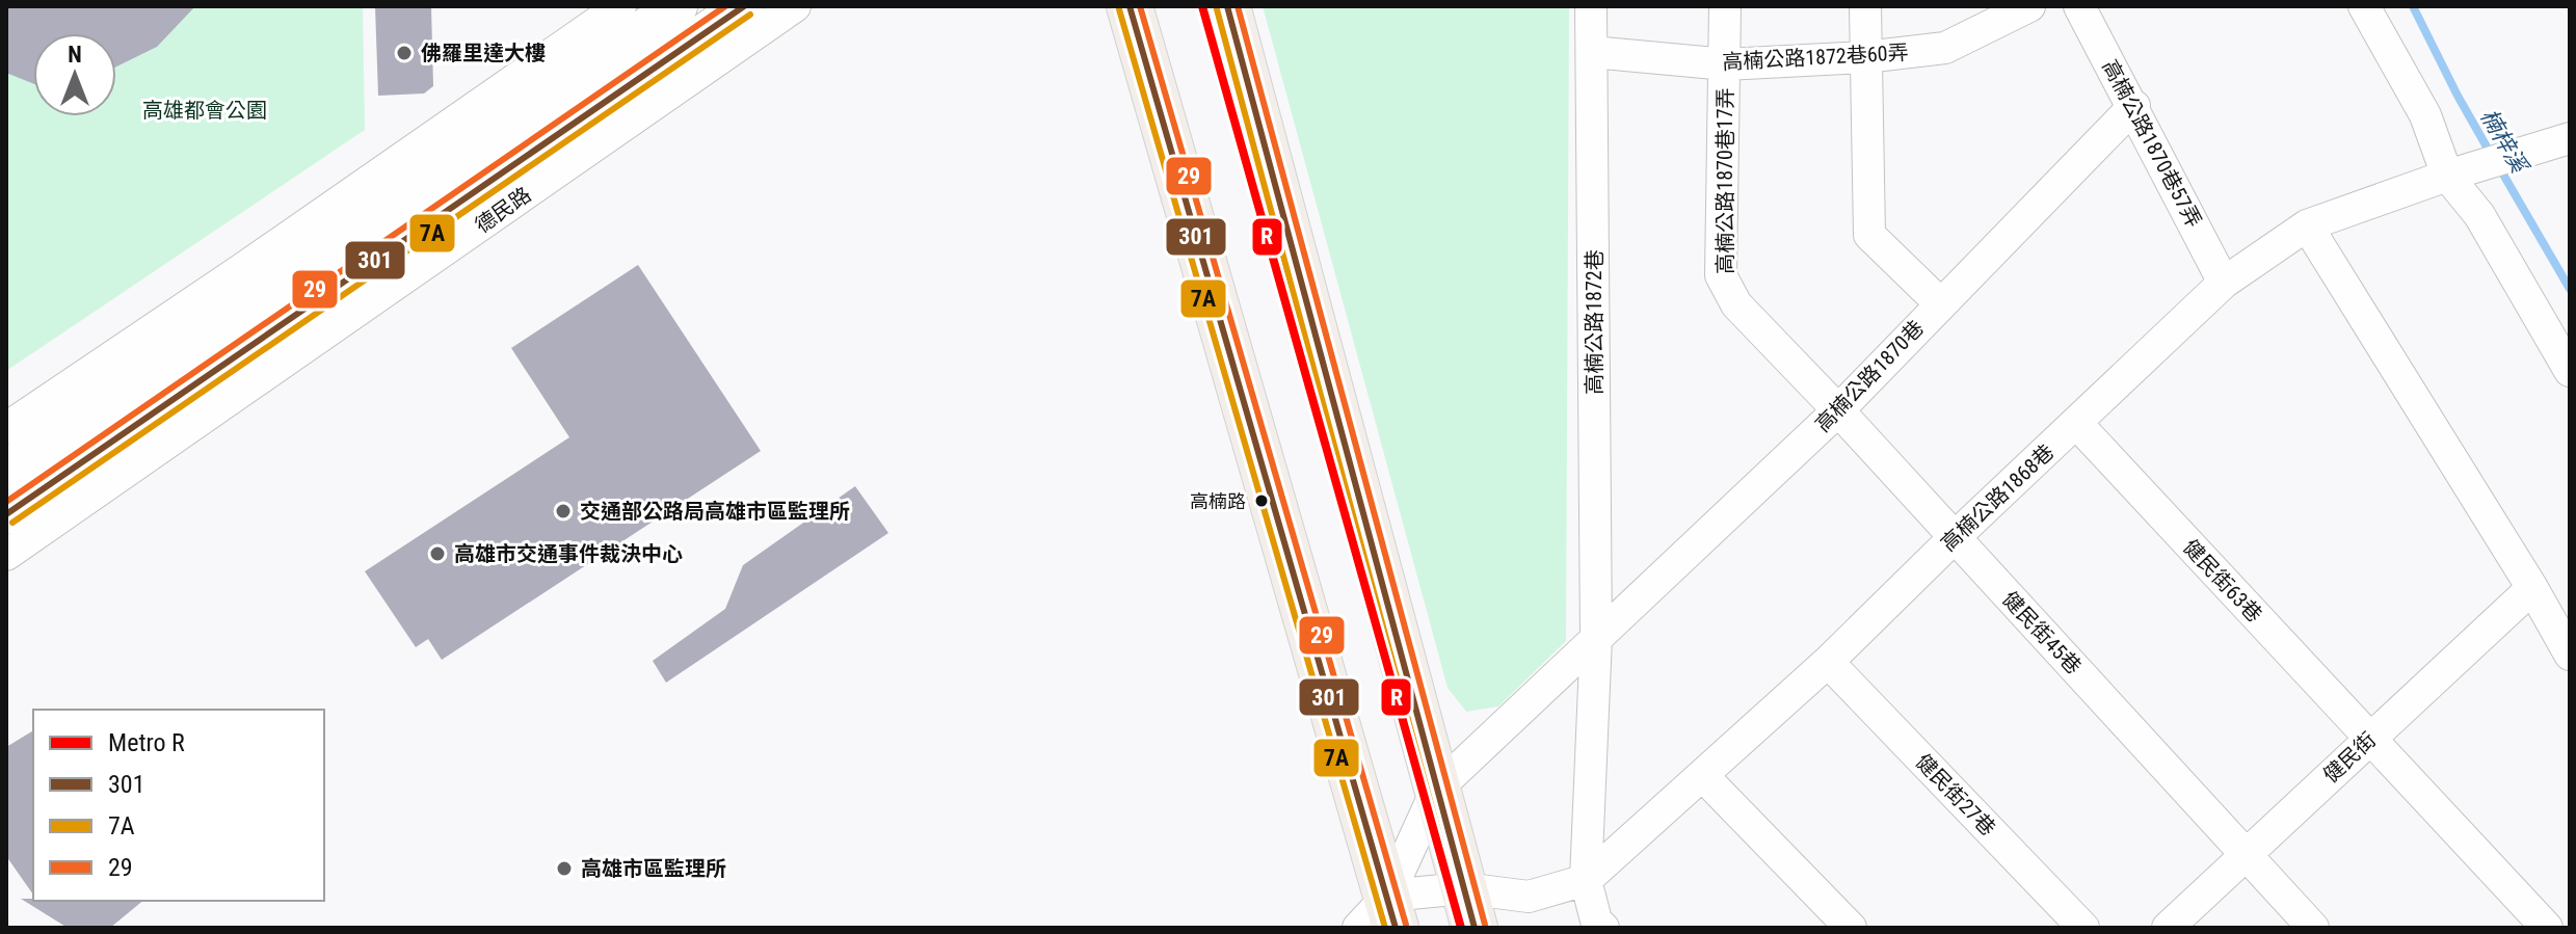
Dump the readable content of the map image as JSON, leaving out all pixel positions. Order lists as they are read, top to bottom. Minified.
{"streets":{"street":["高楠公路1872巷60弄","高楠公路1870巷57弄","高楠公路1870巷17弄","德民路","高楠公路1872巷","高楠公路1870巷","高楠公路1868巷","健民街63巷","健民街45巷","健民街","健民街27巷"]},"crossings":[["高楠公路1872巷60弄","高楠公路1870巷17弄"],["高楠公路1872巷60弄","高楠公路1872巷"],["高楠公路1870巷57弄","高楠公路1870巷"],["高楠公路1870巷57弄","高楠公路1868巷"],["高楠公路1870巷17弄","高楠公路1870巷"],["高楠公路1870巷17弄","健民街45巷"],["高楠公路1872巷","高楠公路1870巷"],["高楠公路1872巷","高楠公路1868巷"],["高楠公路1870巷","健民街45巷"],["高楠公路1868巷","健民街63巷"],["高楠公路1868巷","健民街45巷"],["高楠公路1868巷","健民街27巷"],["健民街63巷","健民街"],["健民街45巷","健民街"]],"water":["楠梓溪"],"parks":["高雄都會公園"],"places":["佛羅里達大樓","高楠路","交通部公路局高雄市區監理所","高雄市交通事件裁決中心","高雄市區監理所"],"lines":["metro line R","transit line 301","transit line 29","transit line 7A"],"legend":["Metro R","301","7A","29"],"north":"top"}
